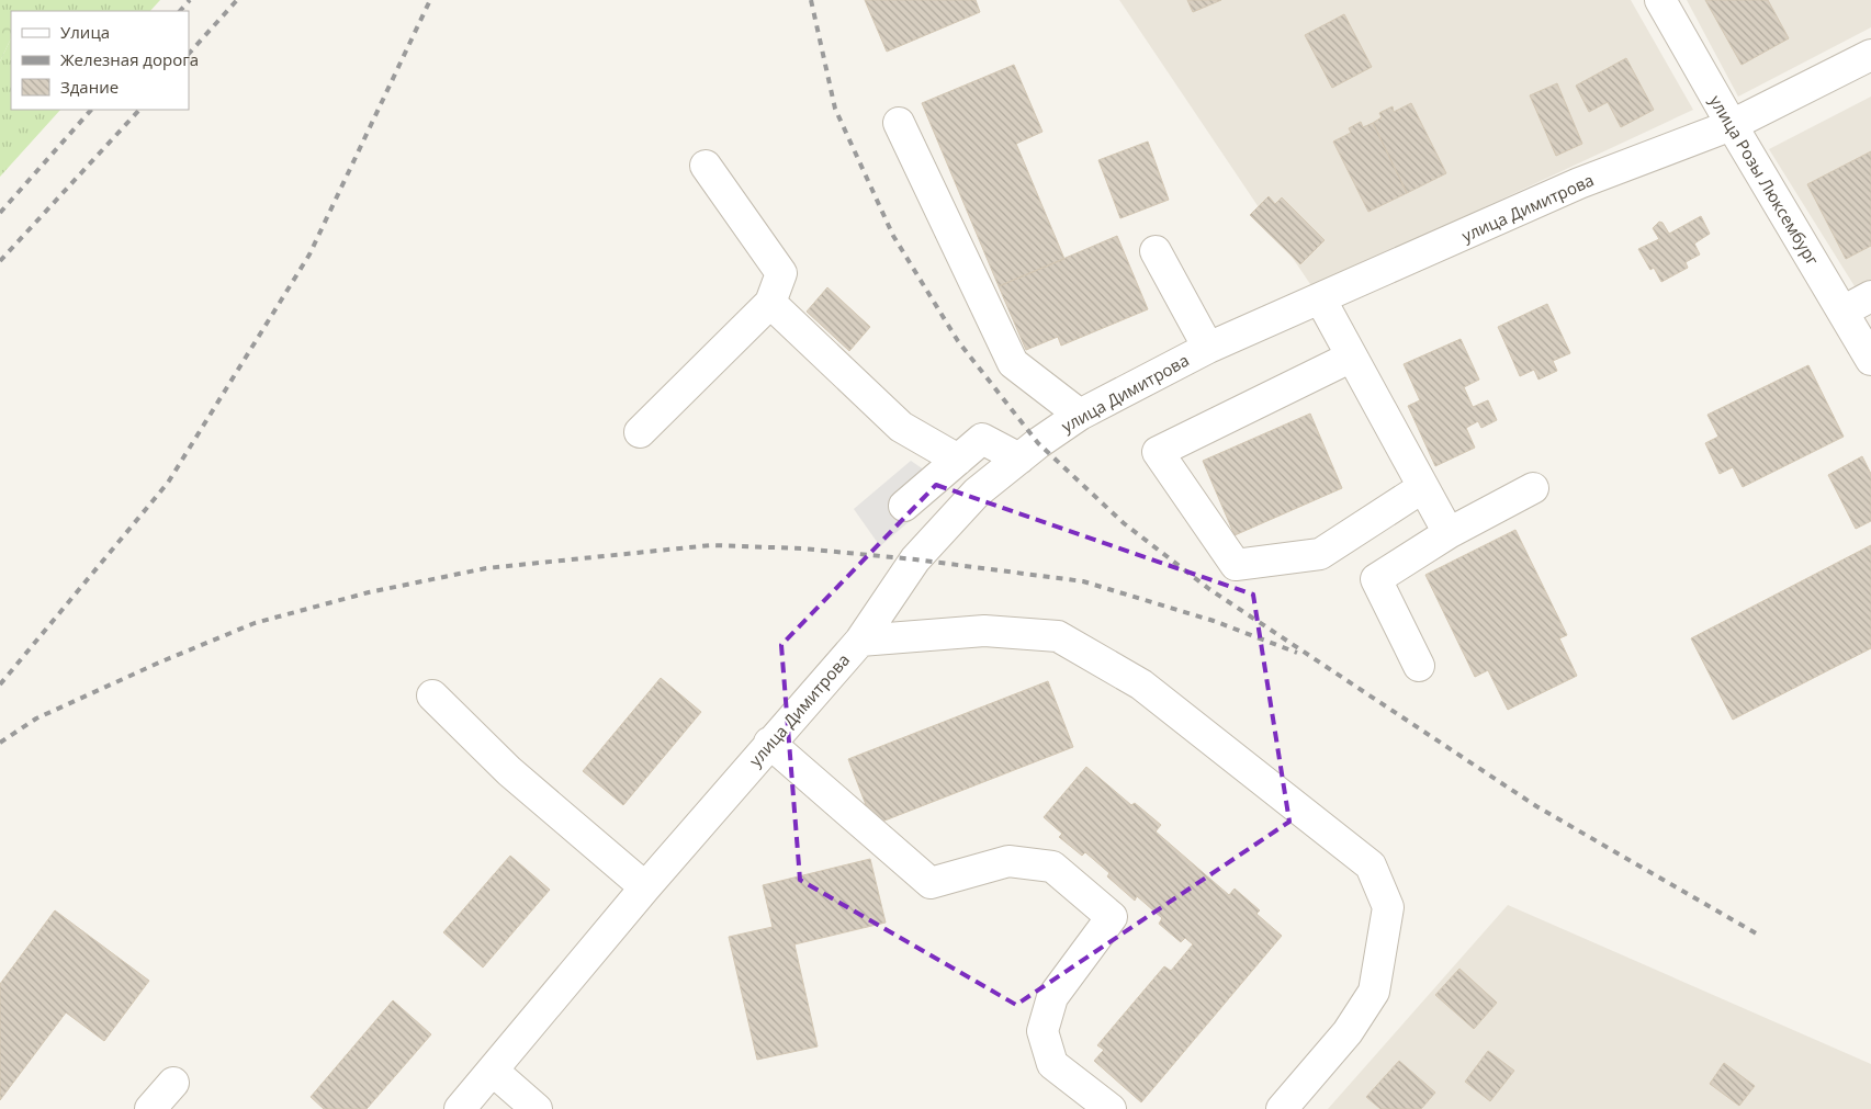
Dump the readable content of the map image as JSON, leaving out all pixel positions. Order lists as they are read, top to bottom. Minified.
{"streets":{"street":["улица Розы Люксембург","улица Димитрова"]},"crossings":[["улица Розы Люксембург","улица Димитрова"]],"legend":["Улица","Железная дорога","Здание"]}
